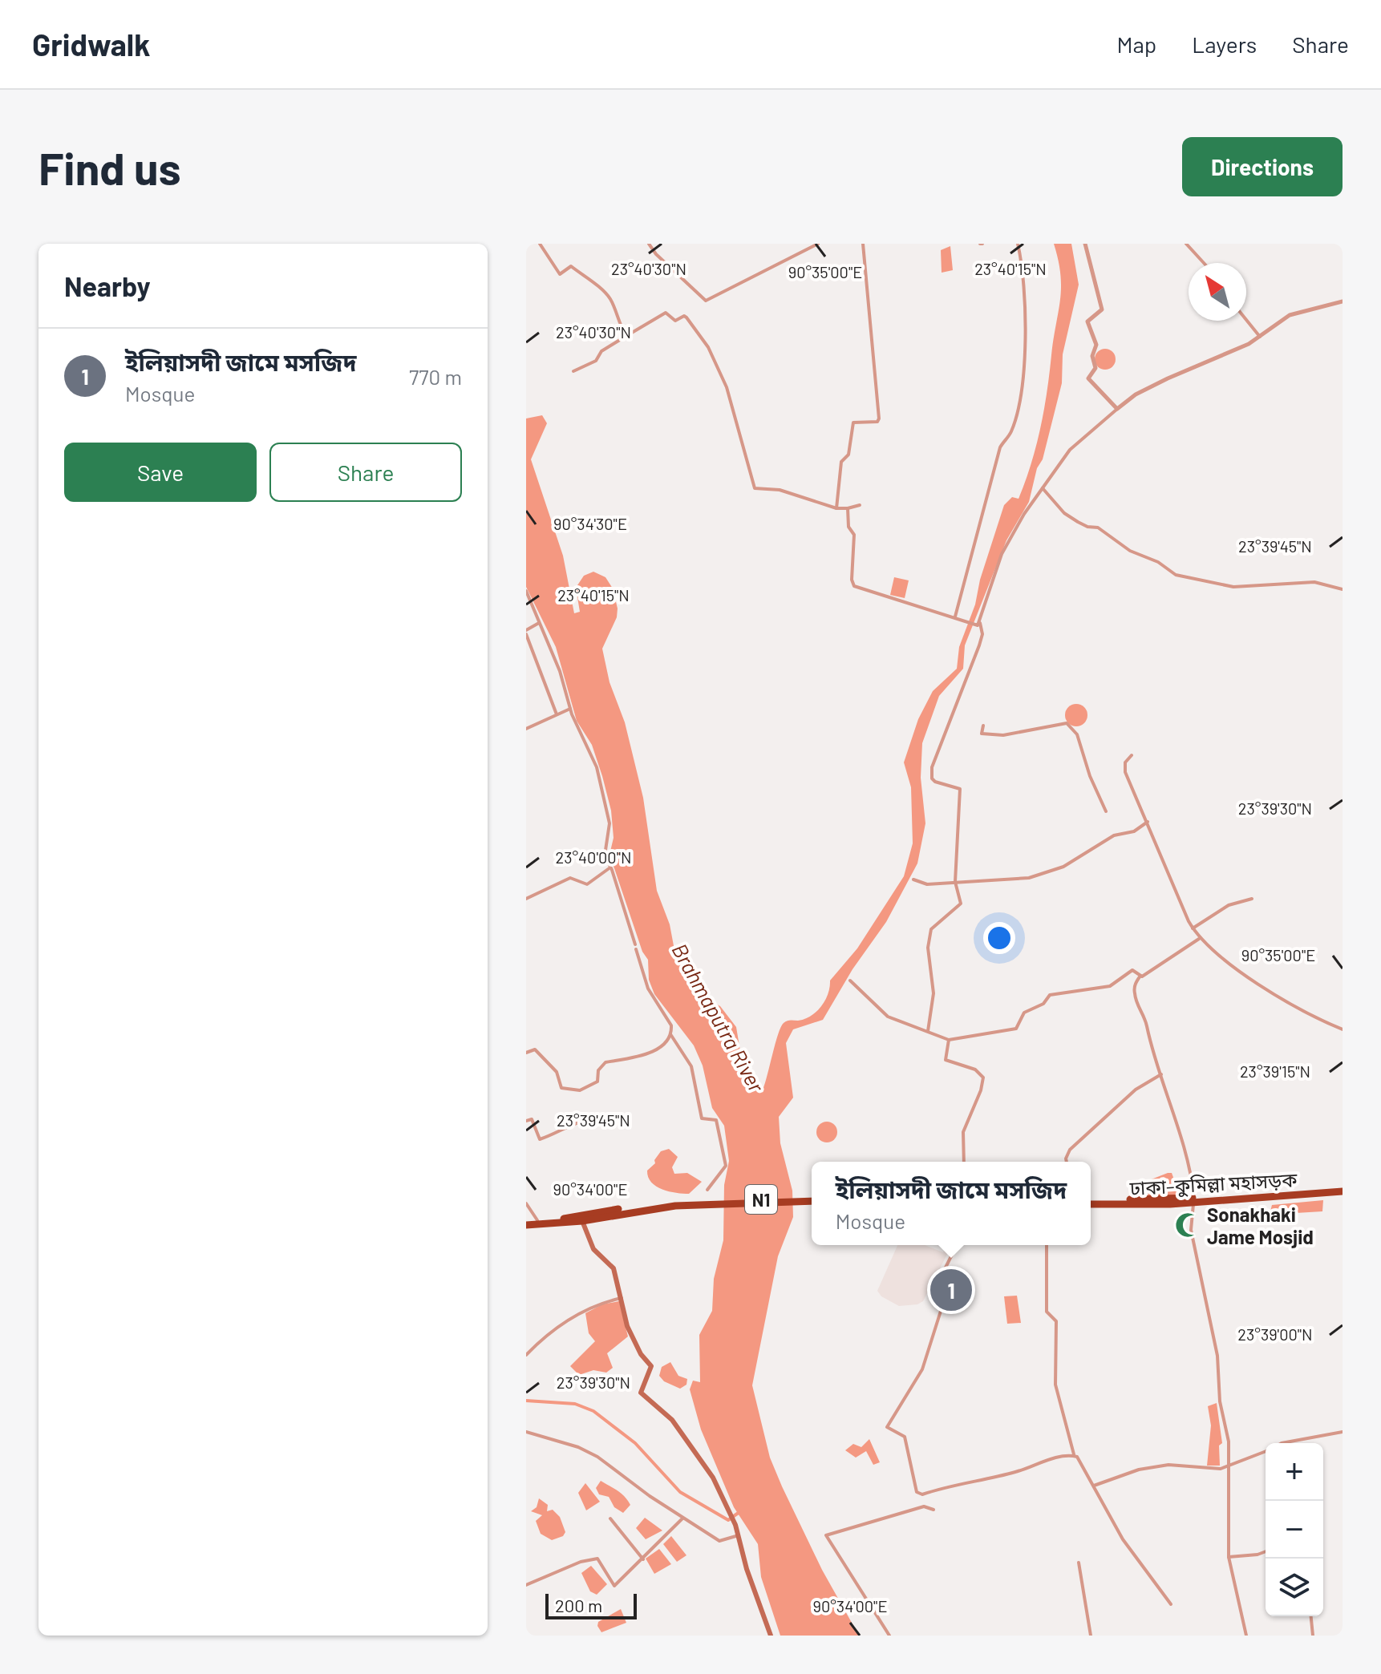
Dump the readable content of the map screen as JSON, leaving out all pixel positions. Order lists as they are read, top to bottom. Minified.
{"streets":{"highway":["ঢাকা–কুমিল্লা মহাসড়ক","N1"]},"water":["Brahmaputra River"],"places":{"mosque":["Sonakhaki Jame Mosjid"]},"scale_bar":"200 m","north":"top left","page":{"header":"Gridwalk","nav":["Map","Layers","Share"],"buttons":["Directions",["Save","Share"]],"title":"Find us","heading":"Nearby","list":[{"mark":"1","name":"ইলিয়াসদী জামে মসজিদ","note":"Mosque","value":"770 m"}],"popup":["ইলিয়াসদী জামে মসজিদ","Mosque"],"pins":"1","map_buttons":["+","−"],"scale":"200 m"},"coordinates":["23°40'30\"N","23°40'15\"N","90°35'00\"E","90°34'30\"E","23°39'45\"N","23°39'30\"N","23°40'00\"N","23°39'15\"N","90°34'00\"E","23°39'00\"N"]}
